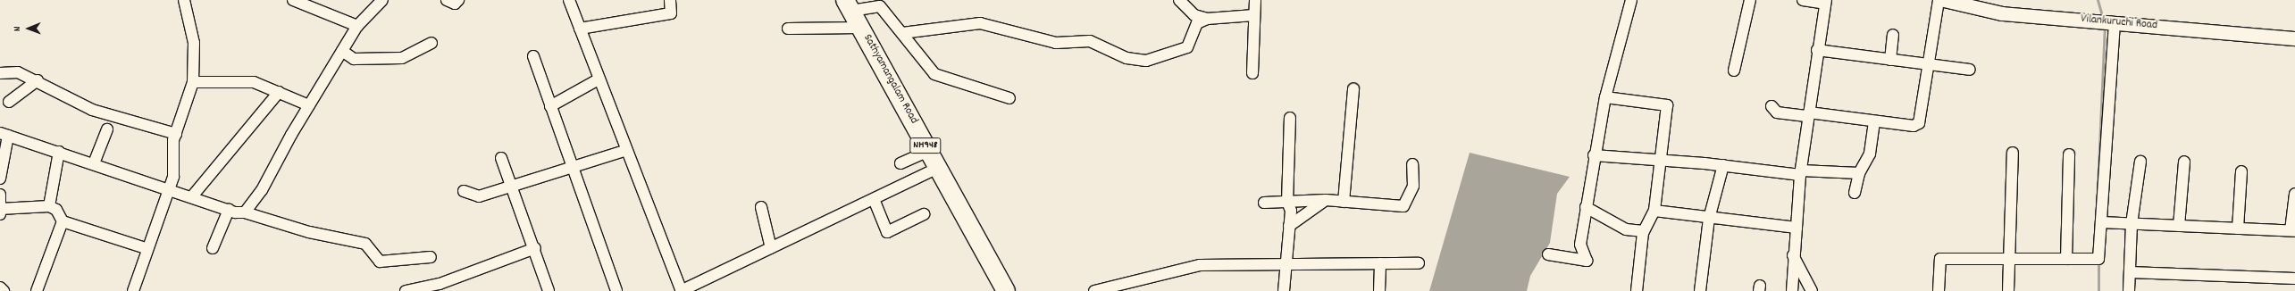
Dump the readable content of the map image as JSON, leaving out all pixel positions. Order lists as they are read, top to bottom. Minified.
{"streets":{"highway":["Sathyamangalam Road","NH948"],"street":["Vilankuruchi Road"]},"north":"left"}
